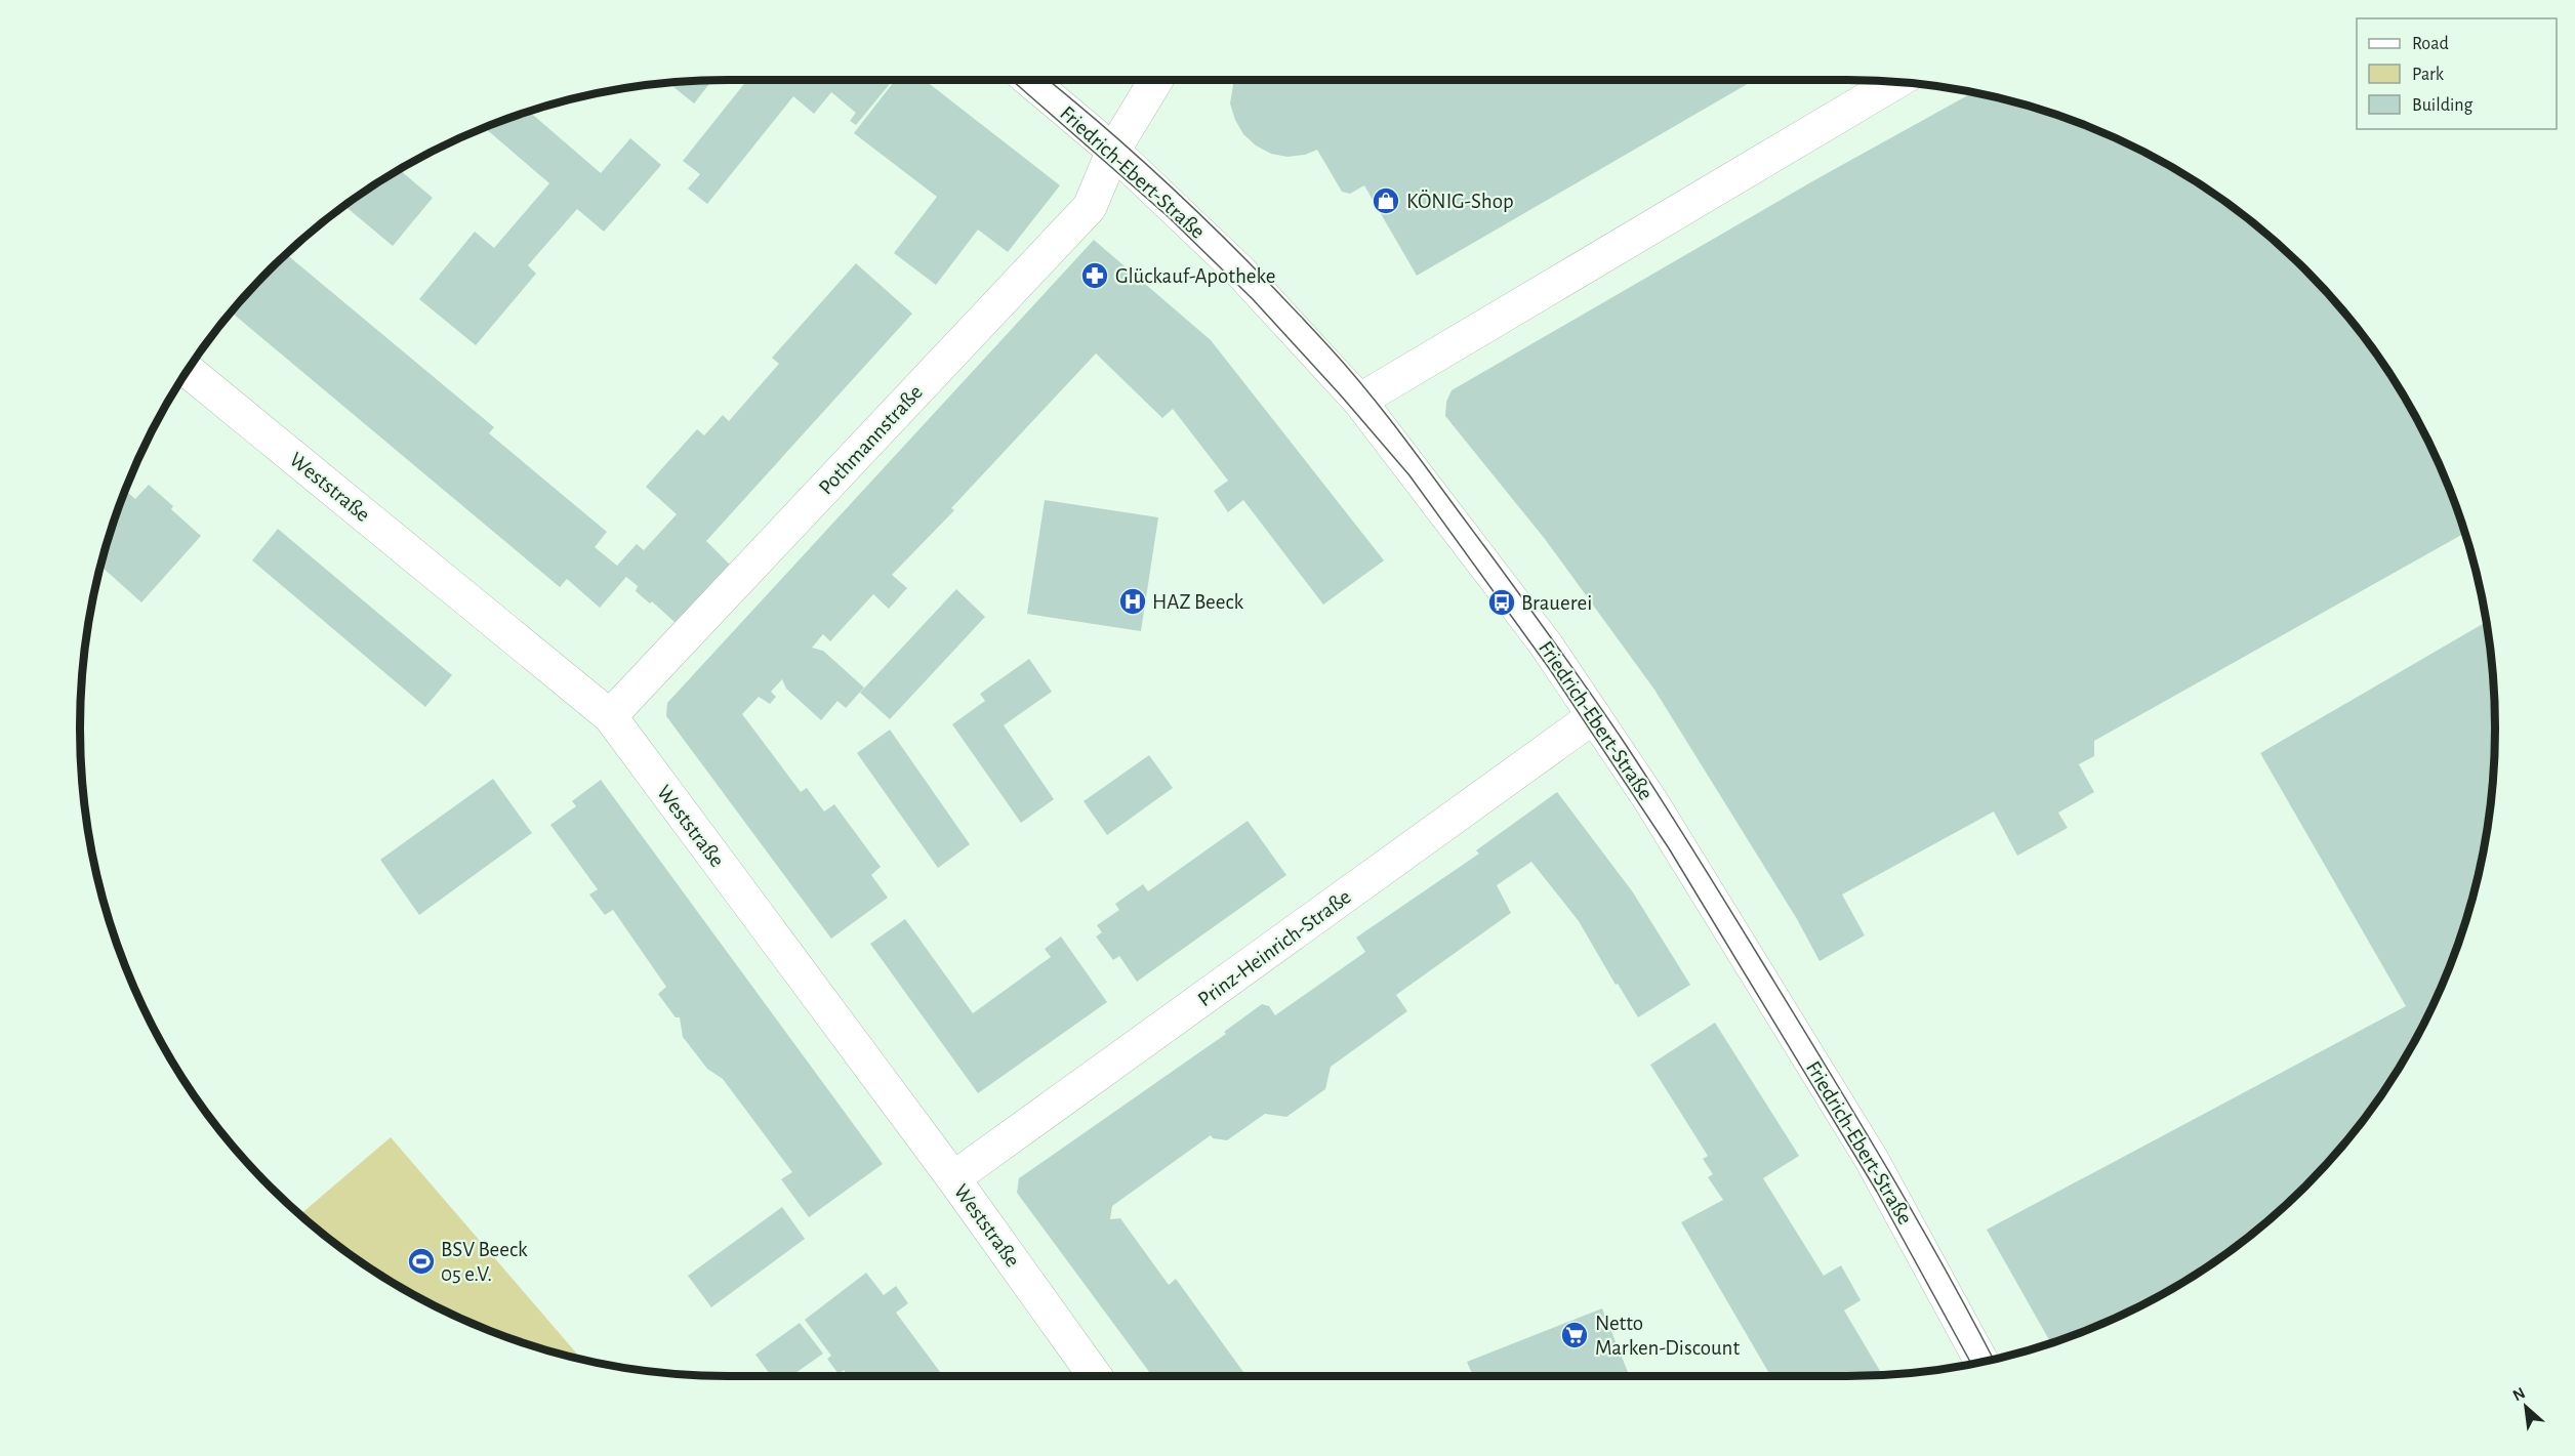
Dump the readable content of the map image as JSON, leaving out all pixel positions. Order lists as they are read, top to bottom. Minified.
{"streets":{"street":["Friedrich-Ebert-Straße","Pothmannstraße","Weststraße","Prinz-Heinrich-Straße"]},"crossings":[["Friedrich-Ebert-Straße","Pothmannstraße"],["Friedrich-Ebert-Straße","Prinz-Heinrich-Straße"],["Pothmannstraße","Weststraße"],["Weststraße","Prinz-Heinrich-Straße"]],"places":{"shop":["KÖNIG-Shop"],"pharmacy":["Glückauf-Apotheke"],"hospital":["HAZ Beeck"],"bus stop":["Brauerei"],"sports":["BSV Beeck 05 e.V."],"supermarket":["Netto Marken-Discount"]},"legend":["Road","Park","Building"],"north":"top left"}
